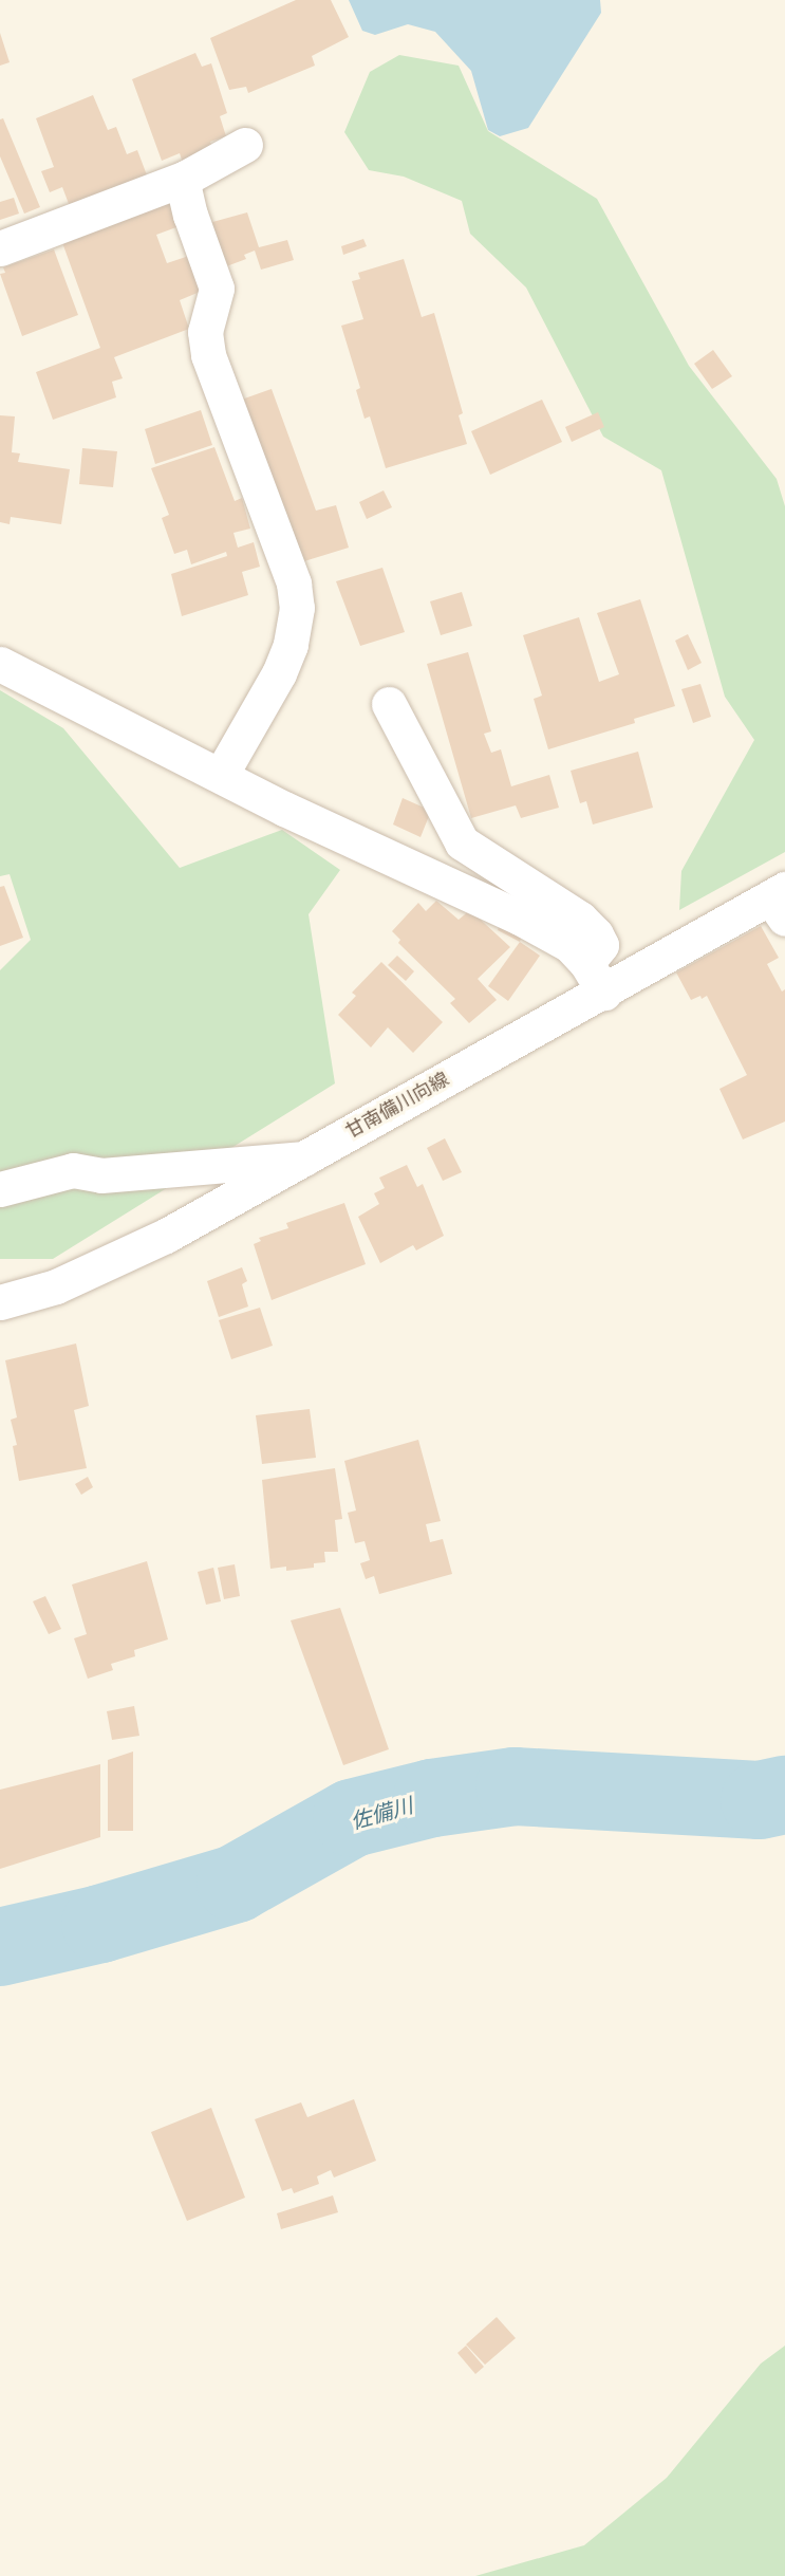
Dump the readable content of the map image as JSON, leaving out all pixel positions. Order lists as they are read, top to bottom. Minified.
{"streets":{"street":["甘南備川向線"]},"water":["佐備川"]}
